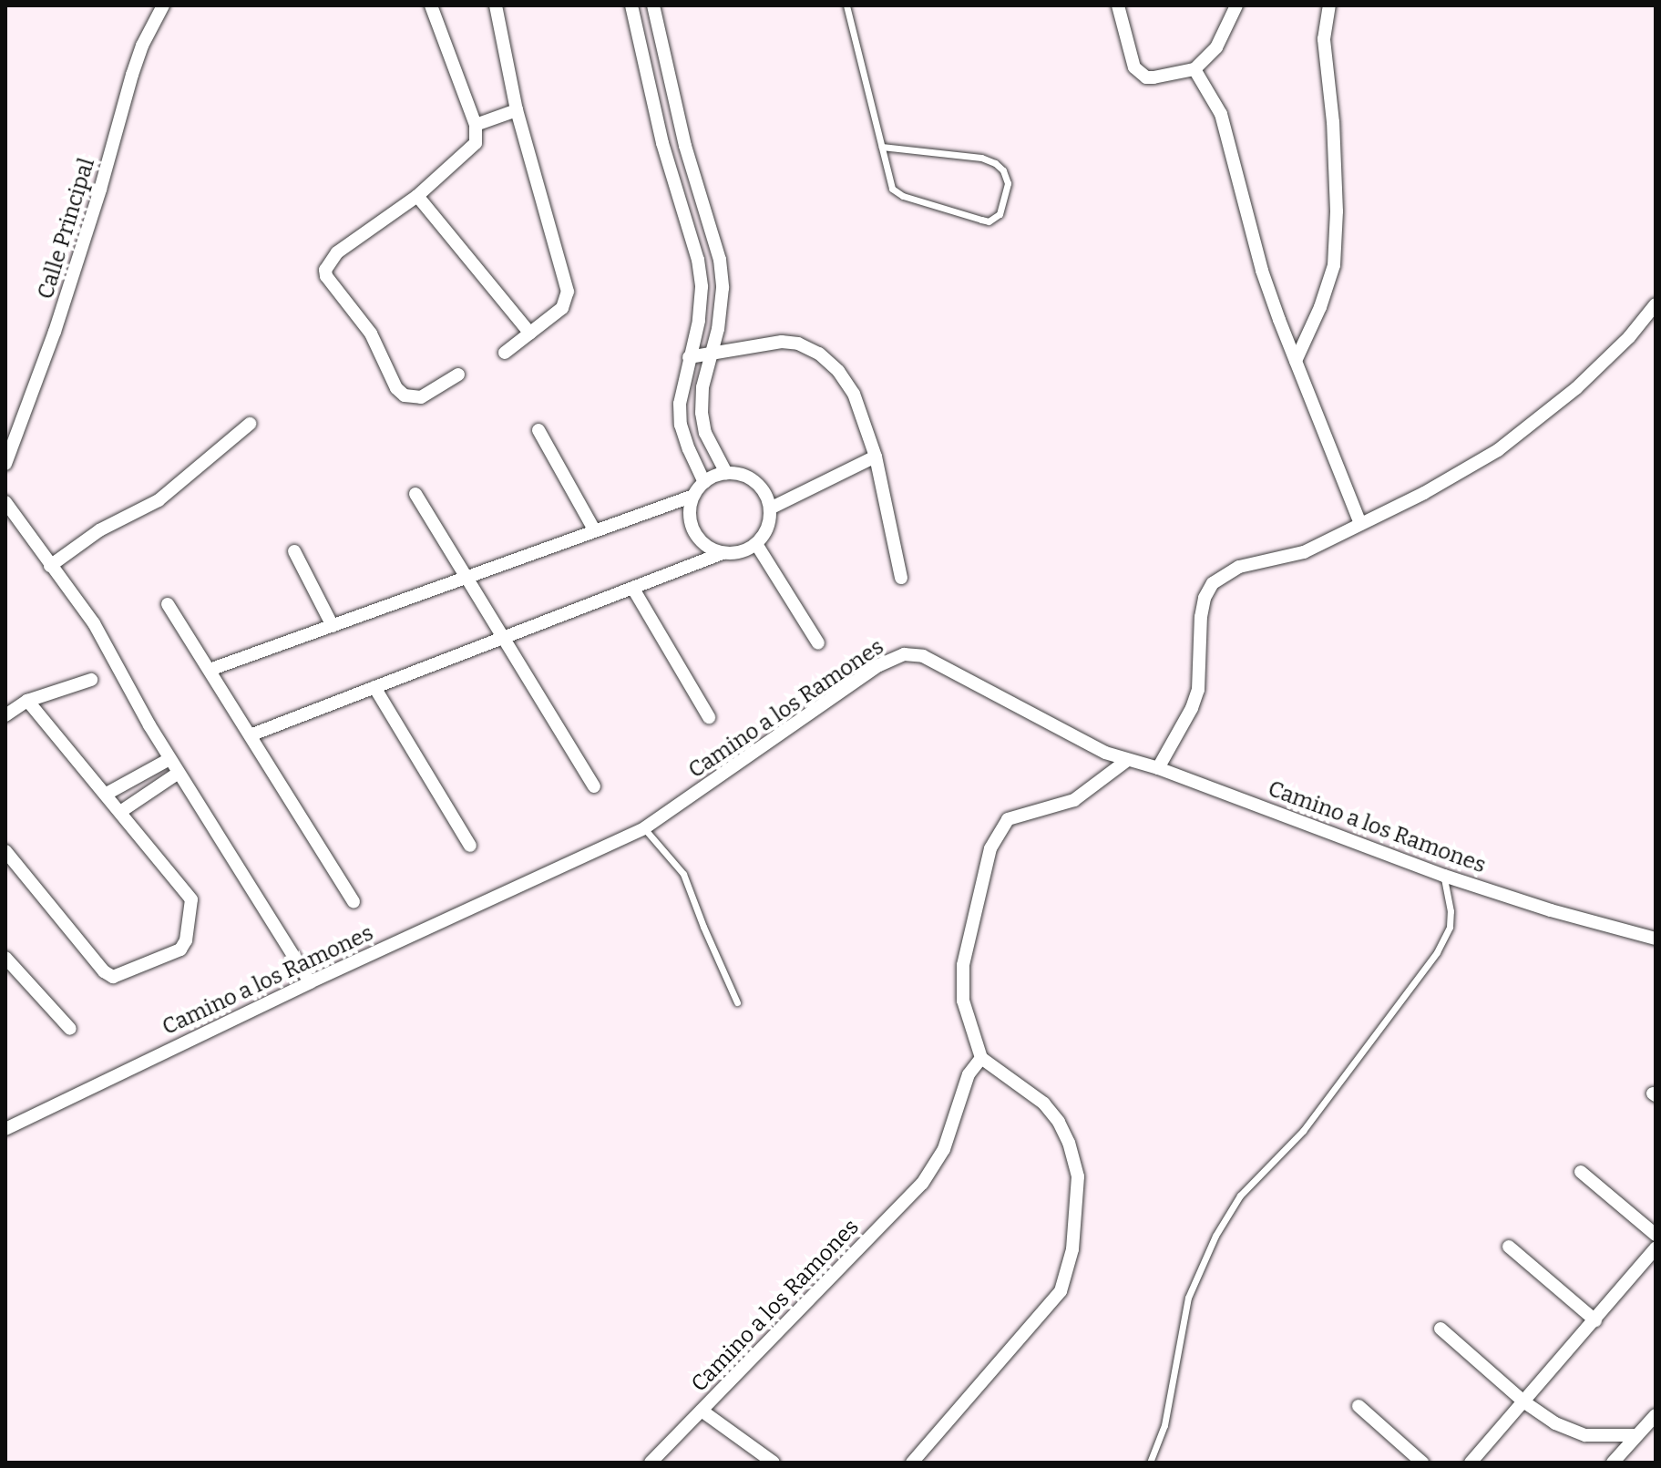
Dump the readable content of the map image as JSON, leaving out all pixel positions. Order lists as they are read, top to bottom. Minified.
{"streets":{"street":["Calle Principal","Camino a los Ramones"]}}
